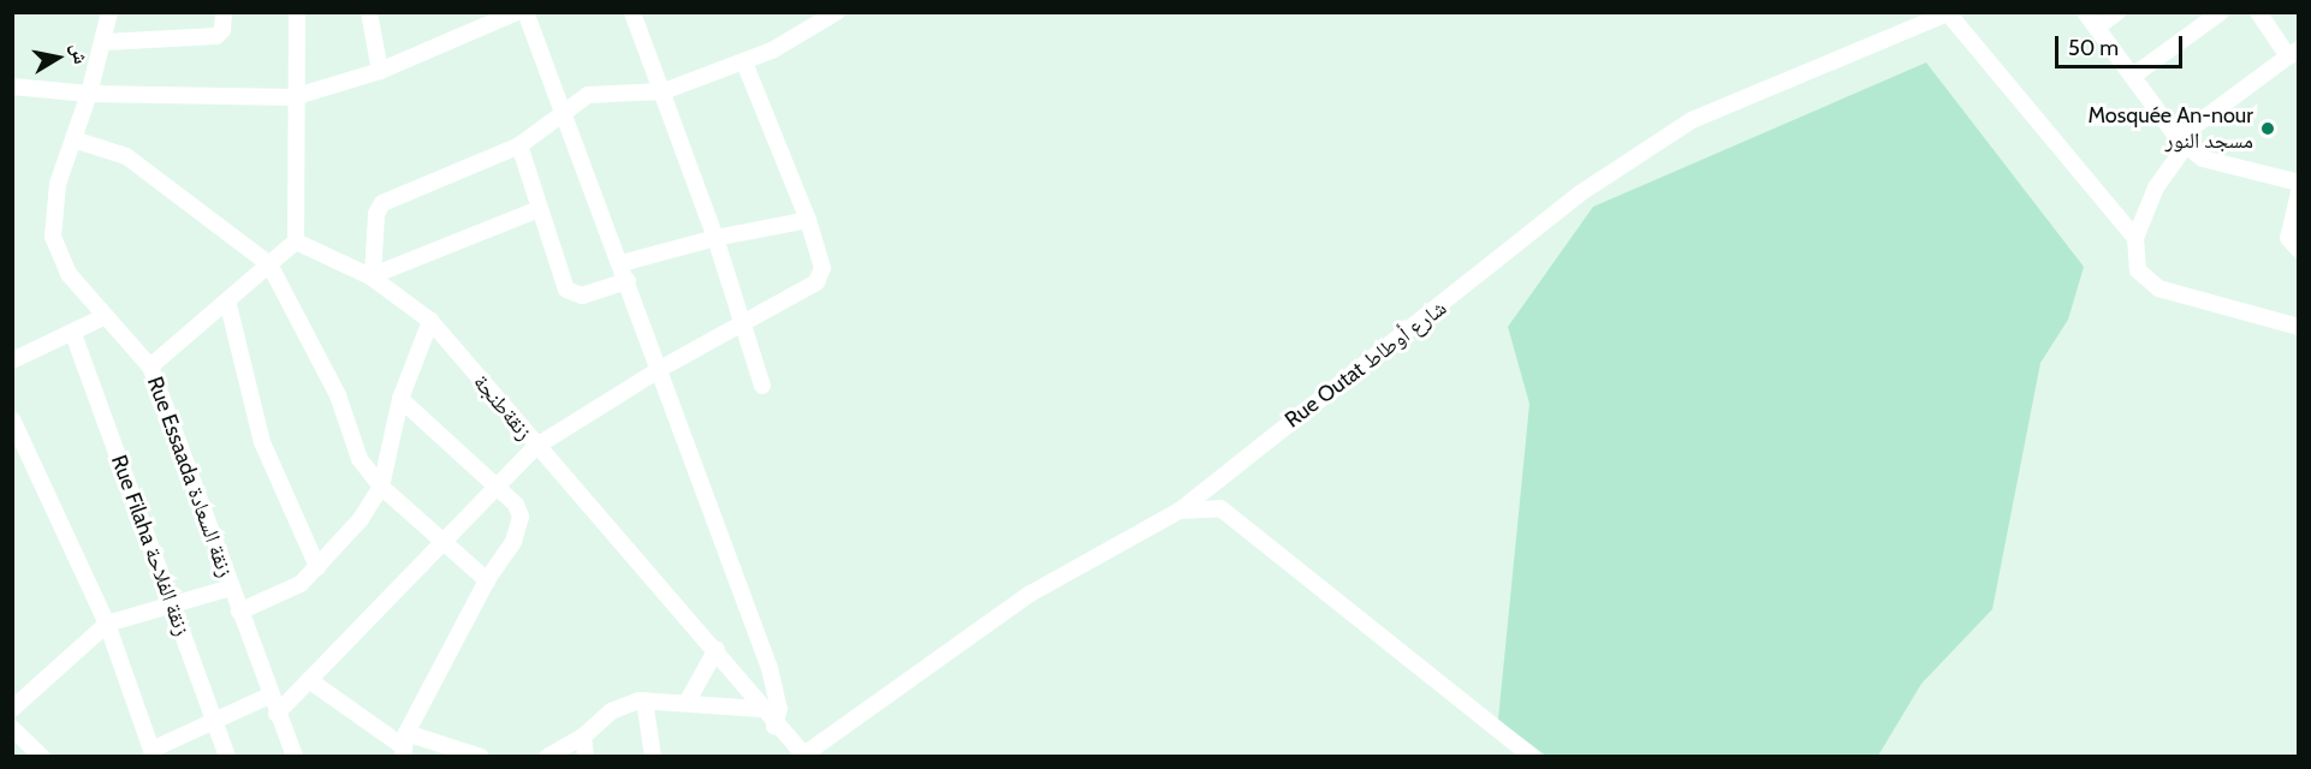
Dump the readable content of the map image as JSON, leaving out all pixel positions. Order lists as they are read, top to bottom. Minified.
{"streets":{"street":["Rue Outat شارع أوطاط","زنقةطنجة","Rue Essaada زنقة السعادة","Rue Filaha زنقة الفلاحة"]},"crossings":[["Rue Outat شارع أوطاط","زنقةطنجة"]],"places":["Mosquée An-nour مسجد النور"],"scale_bar":"50 m","north":"right"}
